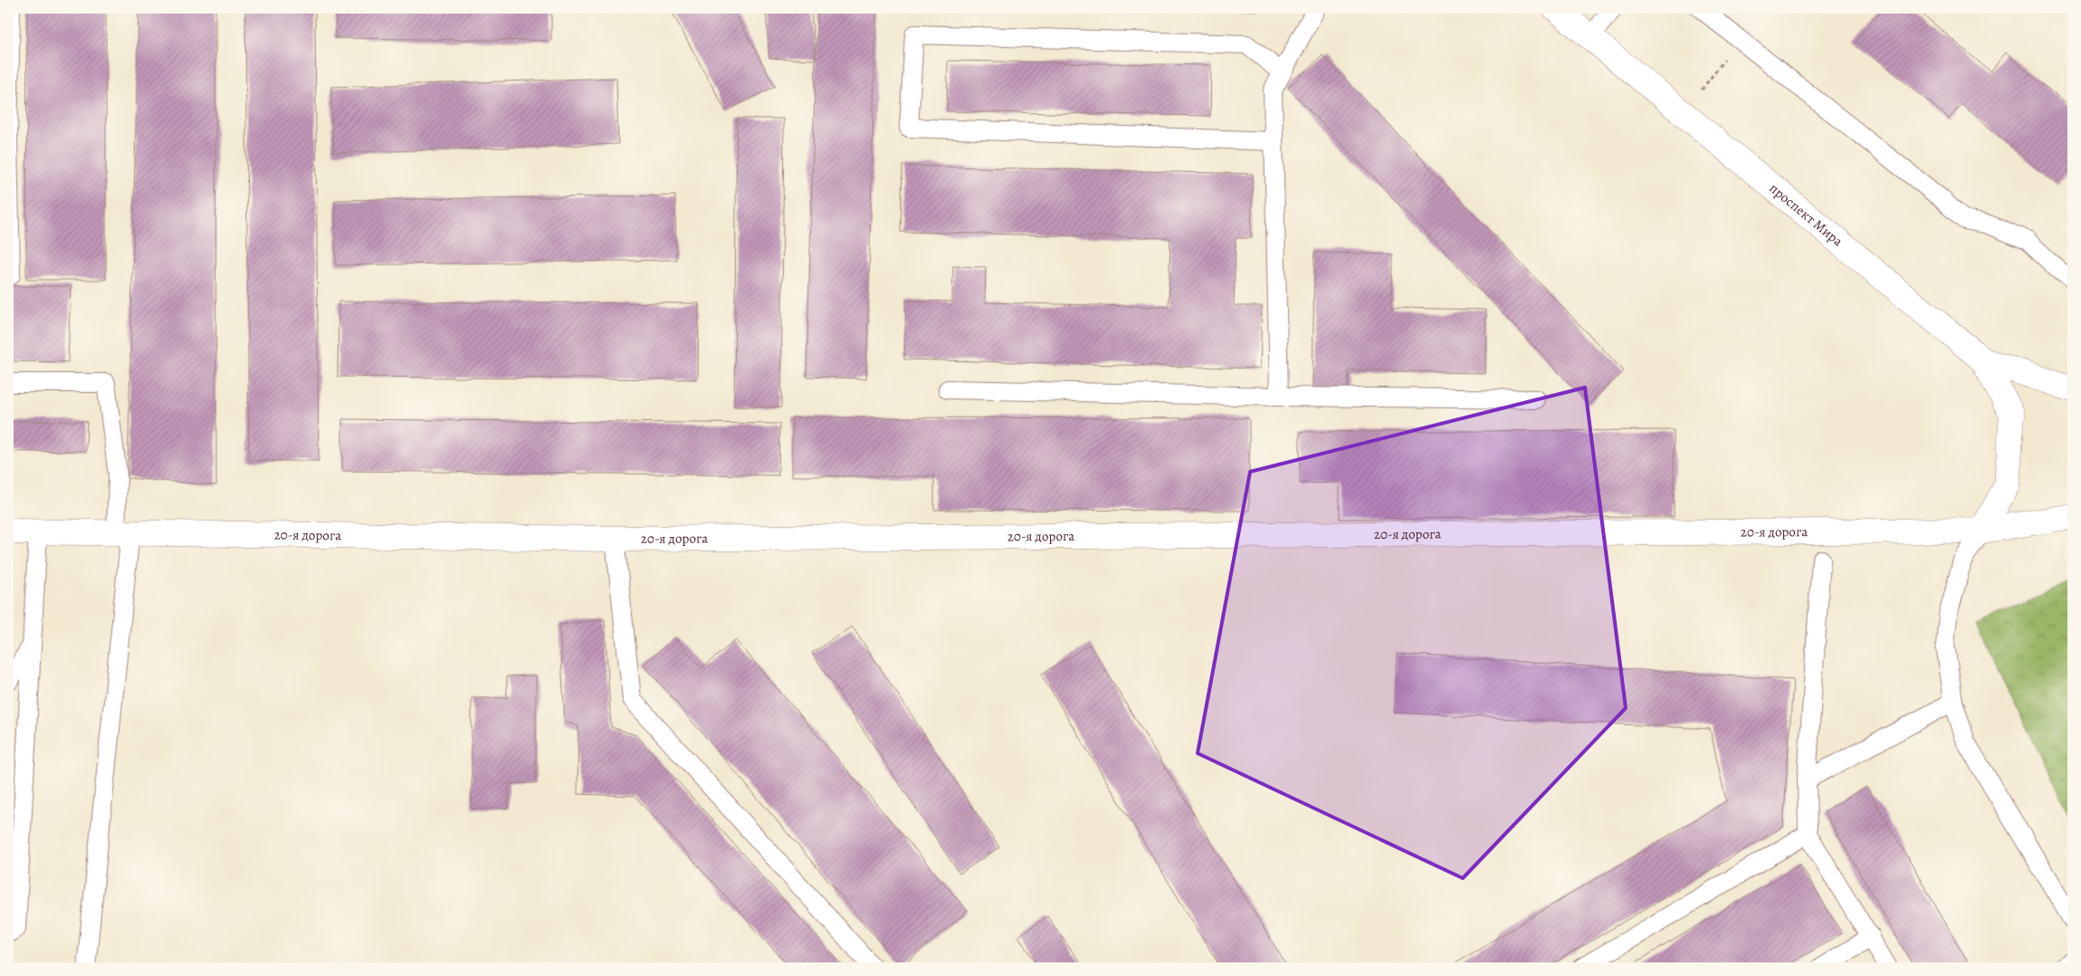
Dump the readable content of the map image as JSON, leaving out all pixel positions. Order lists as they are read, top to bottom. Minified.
{"streets":{"main road":["проспект Мира","20-я дорога"]}}
